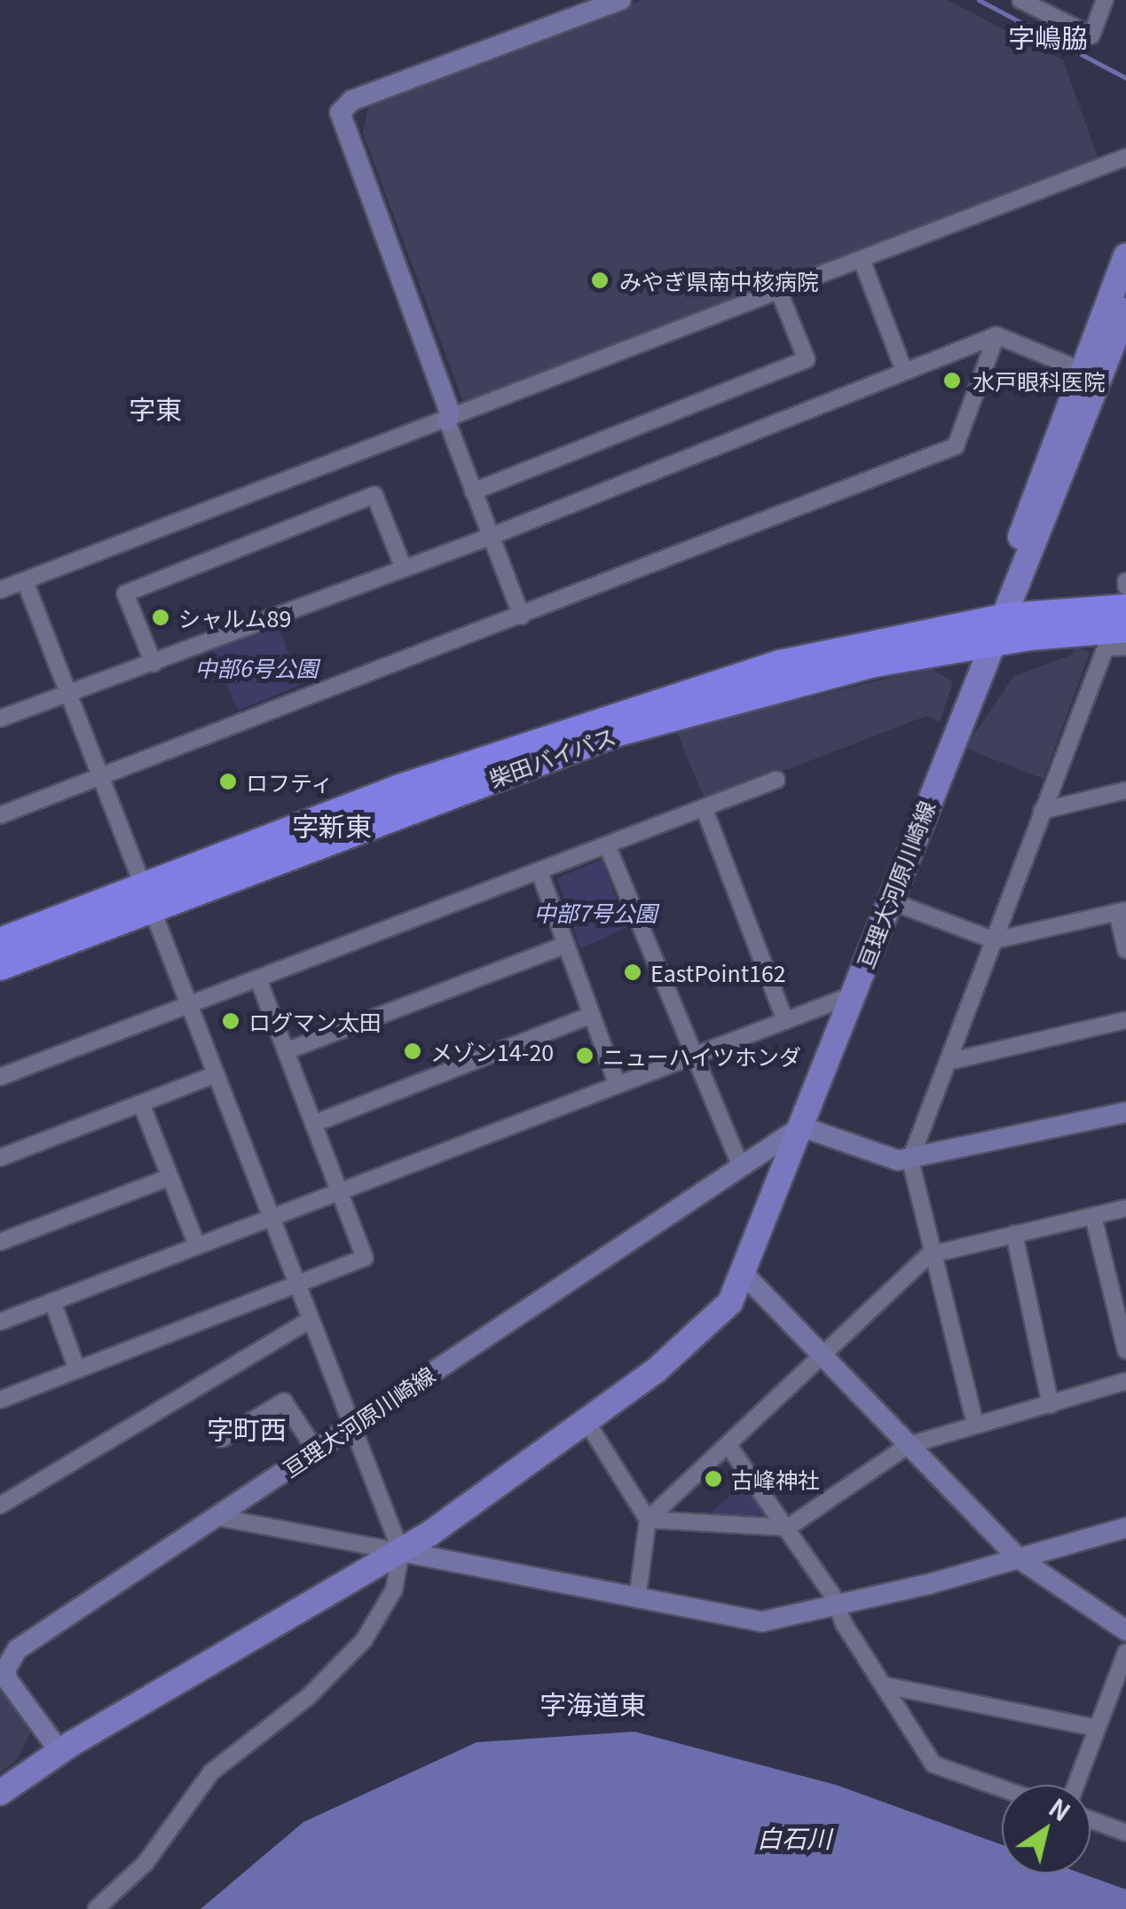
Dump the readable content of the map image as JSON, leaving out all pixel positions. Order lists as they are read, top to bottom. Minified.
{"streets":{"highway":["柴田バイパス"],"main road":["亘理大河原川崎線"]},"crossings":[["柴田バイパス","亘理大河原川崎線"]],"districts":["字嶋脇","字東","字新東","字町西","字海道東"],"water":["白石川"],"parks":["中部6号公園","中部7号公園"],"places":["みやぎ県南中核病院","水戸眼科医院","シャルム89","ロフティ","EastPoint162","ログマン太田","メゾン14-20","ニューハイツホンダ","古峰神社"],"north":"top right"}
